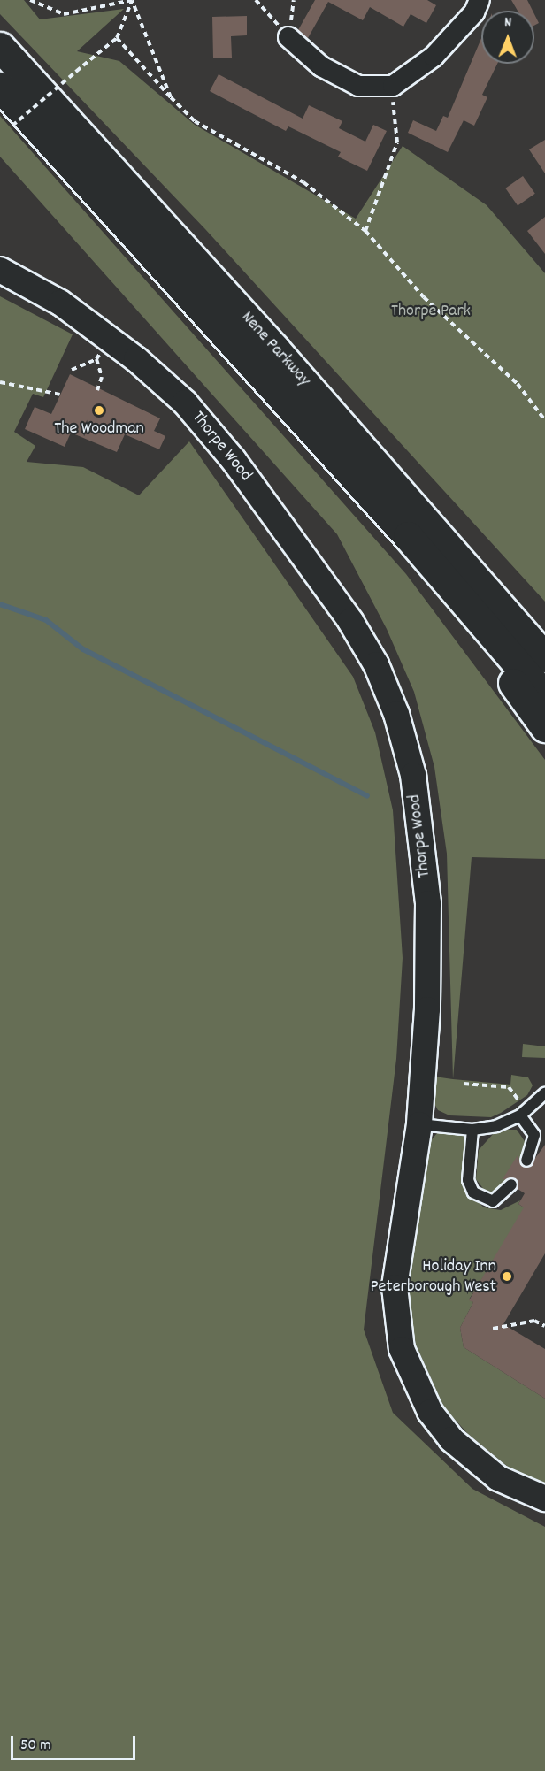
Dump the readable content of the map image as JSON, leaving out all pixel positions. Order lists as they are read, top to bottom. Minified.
{"streets":{"highway":["Nene Parkway"],"street":["Thorpe Wood"]},"parks":["Thorpe Park"],"places":["The Woodman","Holiday Inn Peterborough West"],"scale_bar":"50 m","north":"top"}
